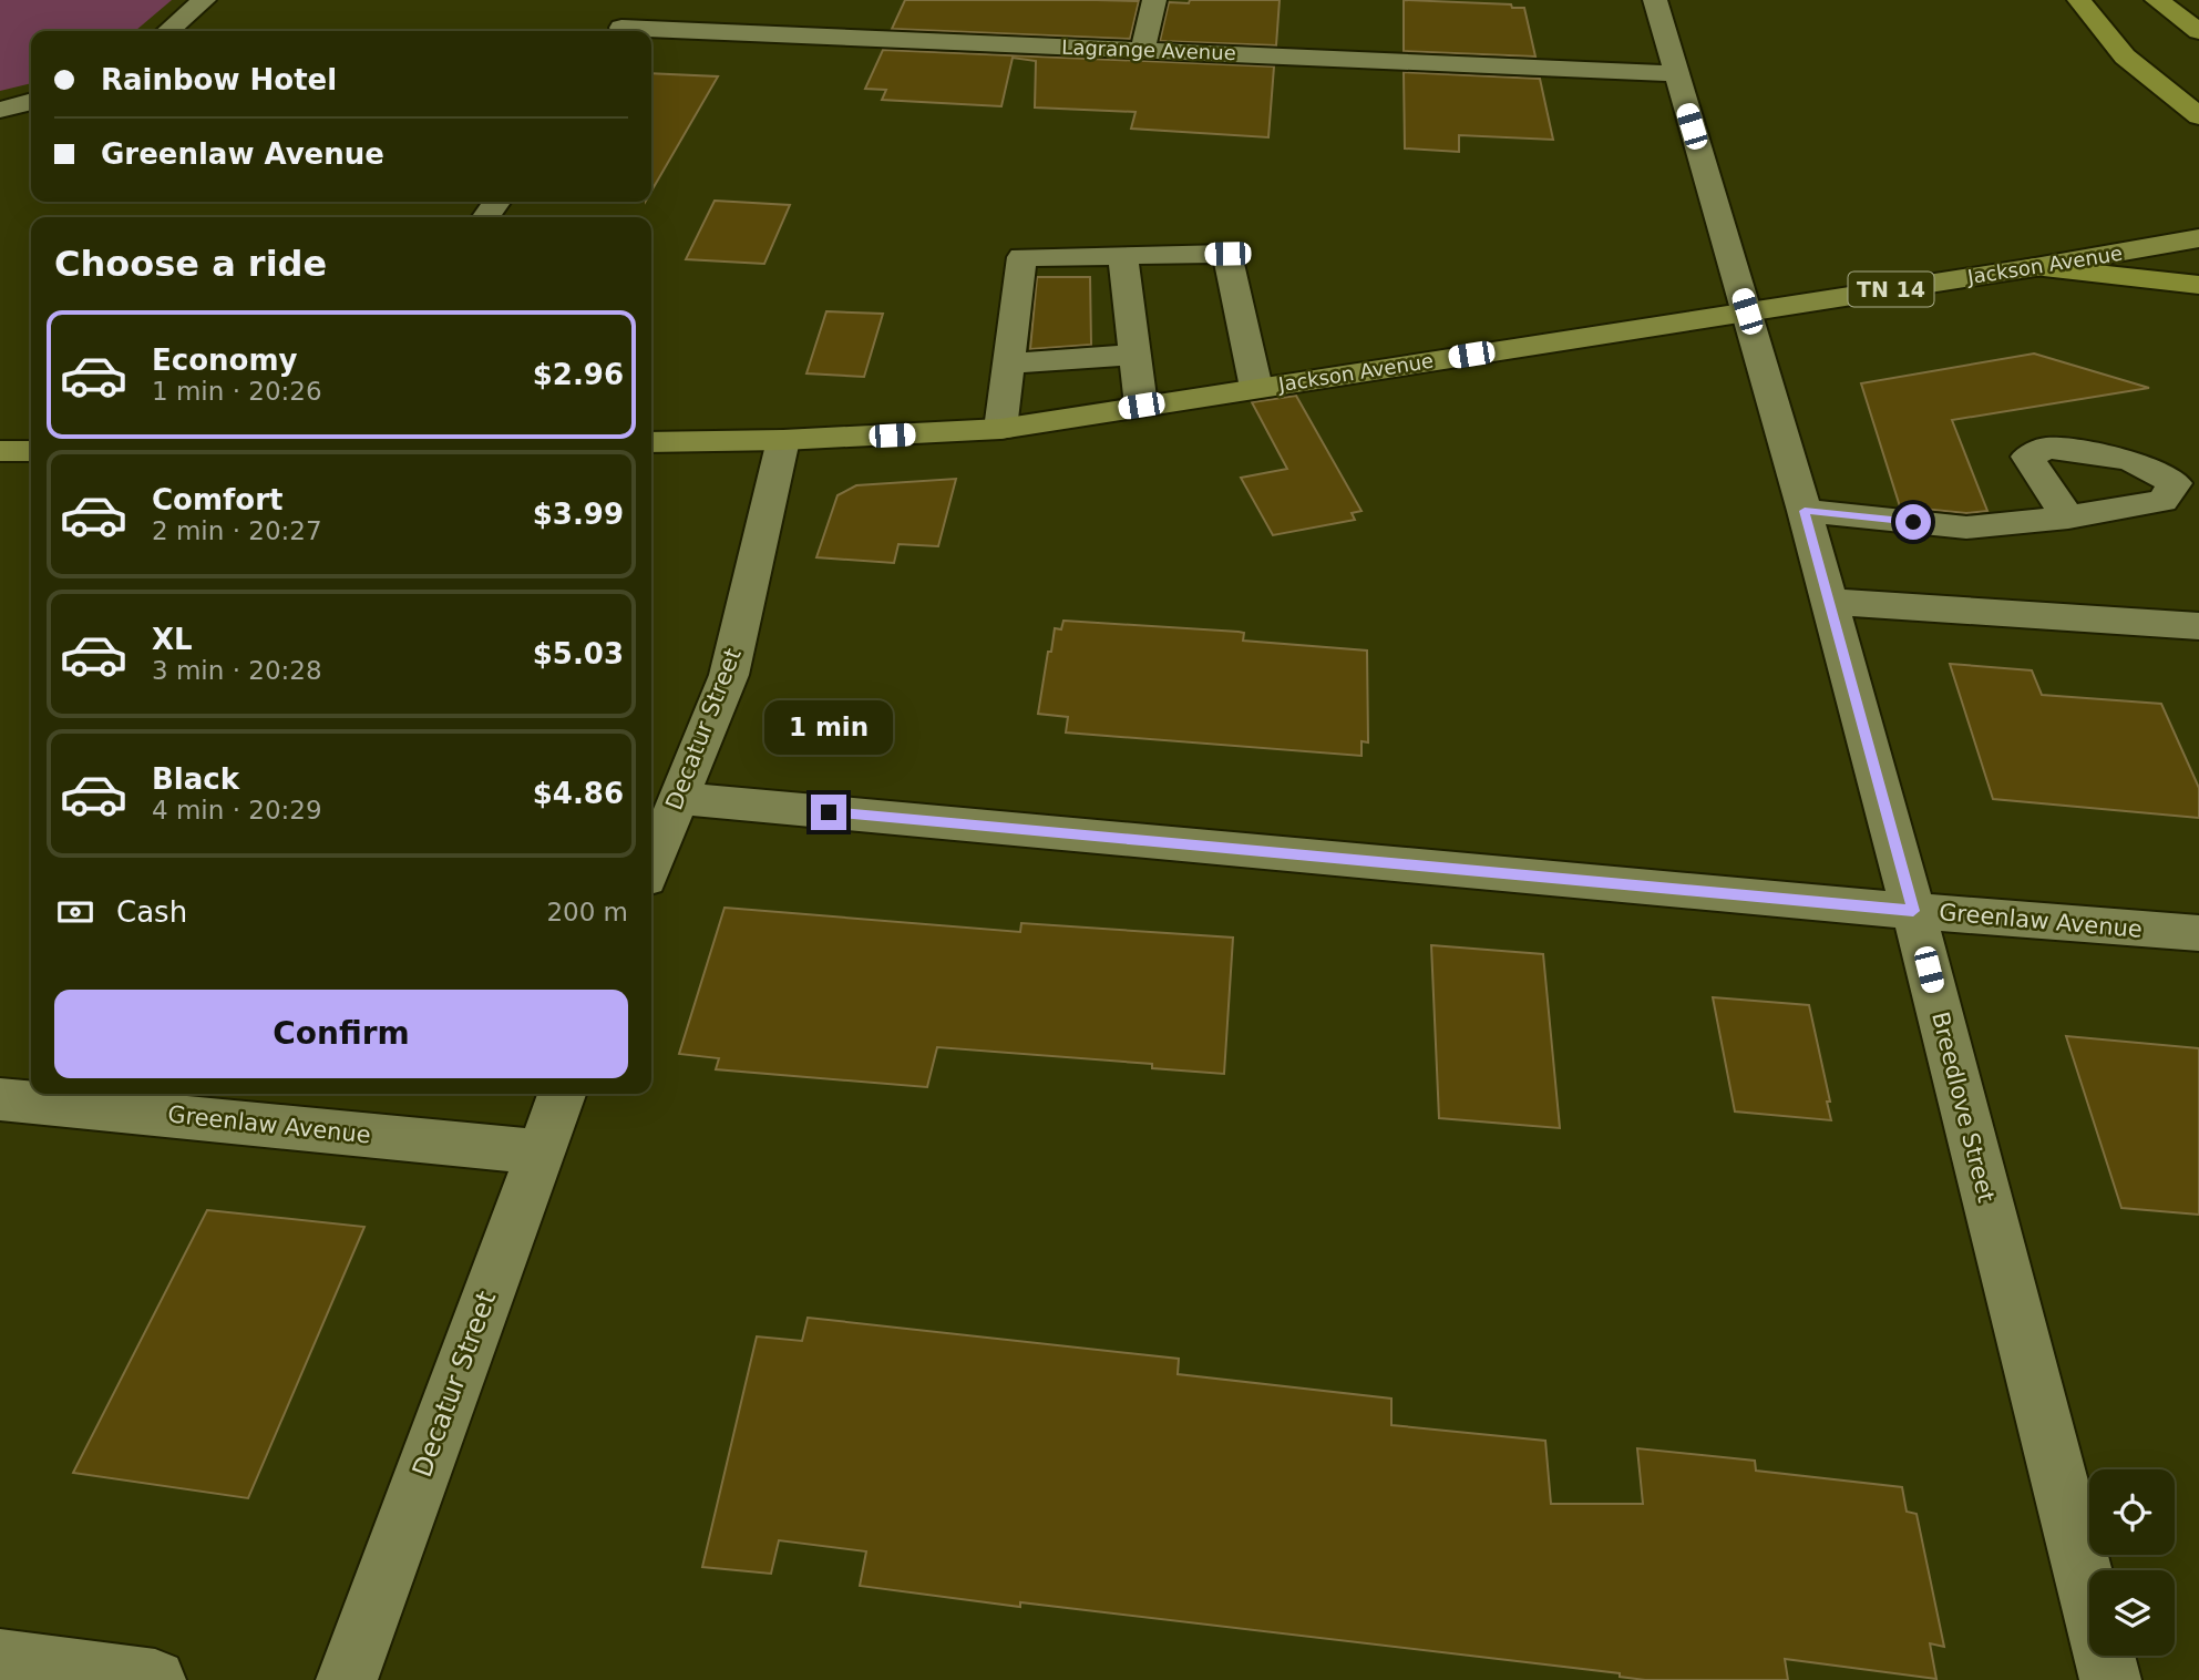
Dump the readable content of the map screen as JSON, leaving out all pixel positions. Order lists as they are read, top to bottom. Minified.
{"streets":{"main road":["Jackson Avenue","TN 14"],"street":["Lagrange Avenue","Decatur Street","Greenlaw Avenue","Breedlove Street"]},"crossings":[["Lagrange Avenue","Breedlove Street"],["Jackson Avenue","Decatur Street"],["Jackson Avenue","Breedlove Street"],["Decatur Street","Greenlaw Avenue"],["Greenlaw Avenue","Breedlove Street"]],"page":{"banner":["Rainbow Hotel","Greenlaw Avenue"],"heading":"Choose a ride","list":[{"name":"Economy","note":"1 min · 20:26","value":"$2.96"},{"name":"Comfort","note":"2 min · 20:27","value":"$3.99"},{"name":"XL","note":"3 min · 20:28","value":"$5.03"},{"name":"Black","note":"4 min · 20:29","value":"$4.86"}],"bubble":"1 min","pay":["Cash","200 m"],"buttons":"Confirm"}}
